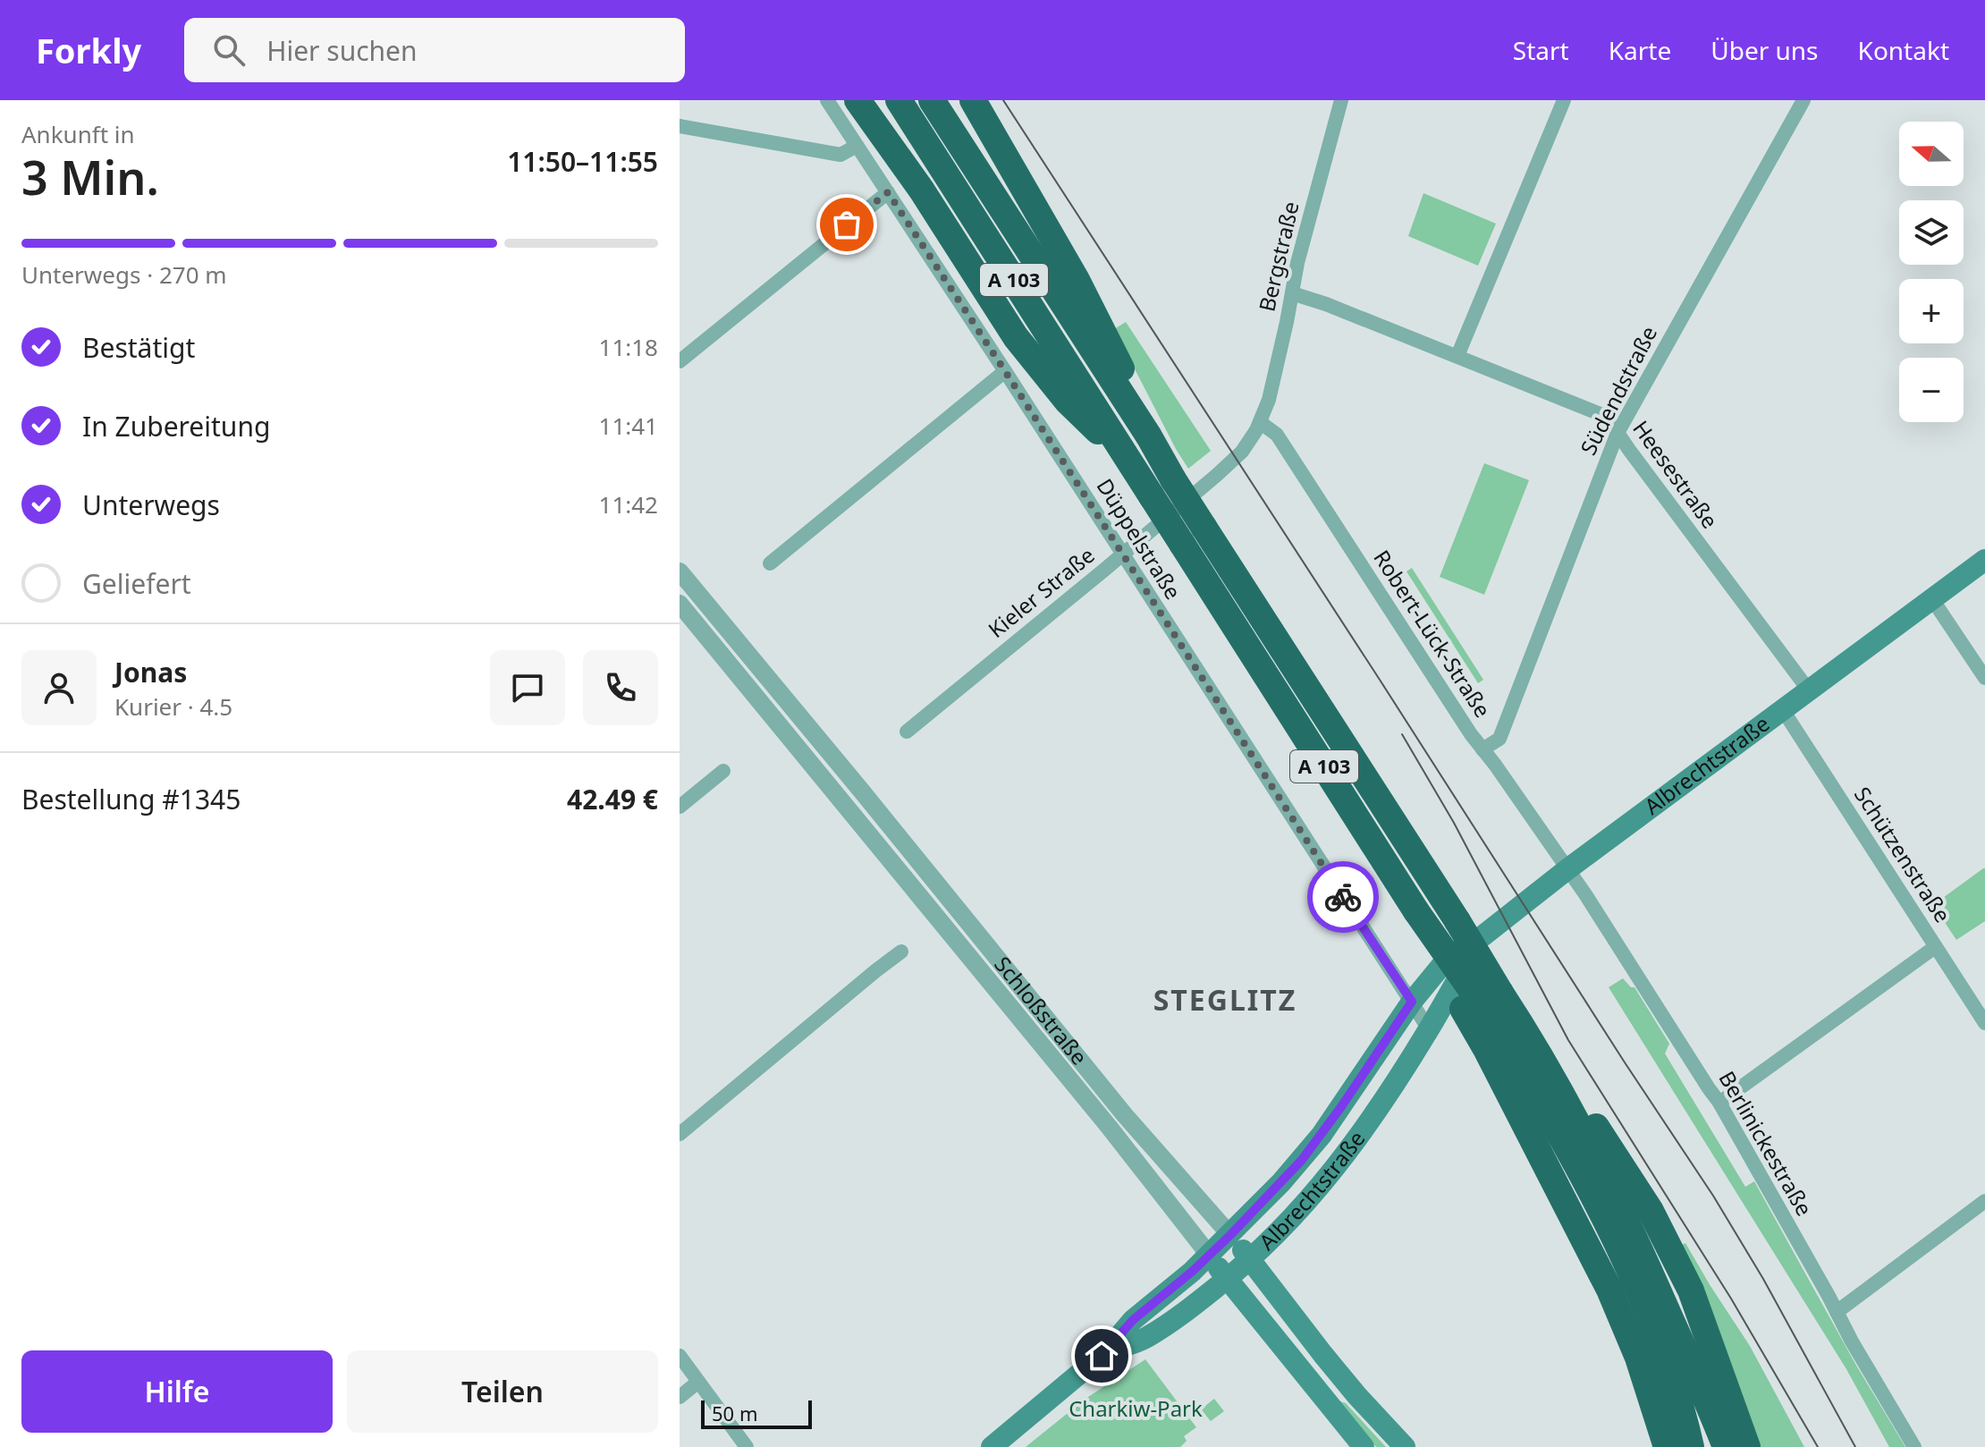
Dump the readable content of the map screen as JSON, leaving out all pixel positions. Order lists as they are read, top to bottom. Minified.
{"streets":{"highway":["A 103"],"main road":["Albrechtstraße","Schloßstraße"],"street":["Bergstraße","Südendstraße","Heesestraße","Düppelstraße","Kieler Straße","Robert-Lück-Straße","Schützenstraße","Berlinickestraße"]},"crossings":[["Bergstraße","Heesestraße"],["Bergstraße","Kieler Straße"],["Bergstraße","Robert-Lück-Straße"],["Südendstraße","Heesestraße"],["Südendstraße","Robert-Lück-Straße"],["Heesestraße","Albrechtstraße"],["Düppelstraße","Kieler Straße"],["Düppelstraße","Albrechtstraße"],["Kieler Straße","Robert-Lück-Straße"],["Robert-Lück-Straße","Albrechtstraße"],["Robert-Lück-Straße","Berlinickestraße"],["Albrechtstraße","Schützenstraße"],["Albrechtstraße","Schloßstraße"],["Albrechtstraße","Berlinickestraße"]],"districts":["STEGLITZ"],"parks":["Charkiw-Park"],"scale_bar":"50 m","north":"left","page":{"header":"Forkly","search":"Hier suchen","nav":["Start","Karte","Über uns","Kontakt"],"heading":["3 Min.","Ankunft in","11:50–11:55"],"panel":["Jonas","Kurier · 4.5","Bestellung #1345","42.49 €"],"map_buttons":["+","−"],"bar":"Unterwegs · 270 m","list":[["Bestätigt","11:18"],["In Zubereitung","11:41"],["Unterwegs","11:42"],"Geliefert"],"buttons":["Hilfe","Teilen"],"scale":"50 m"}}
